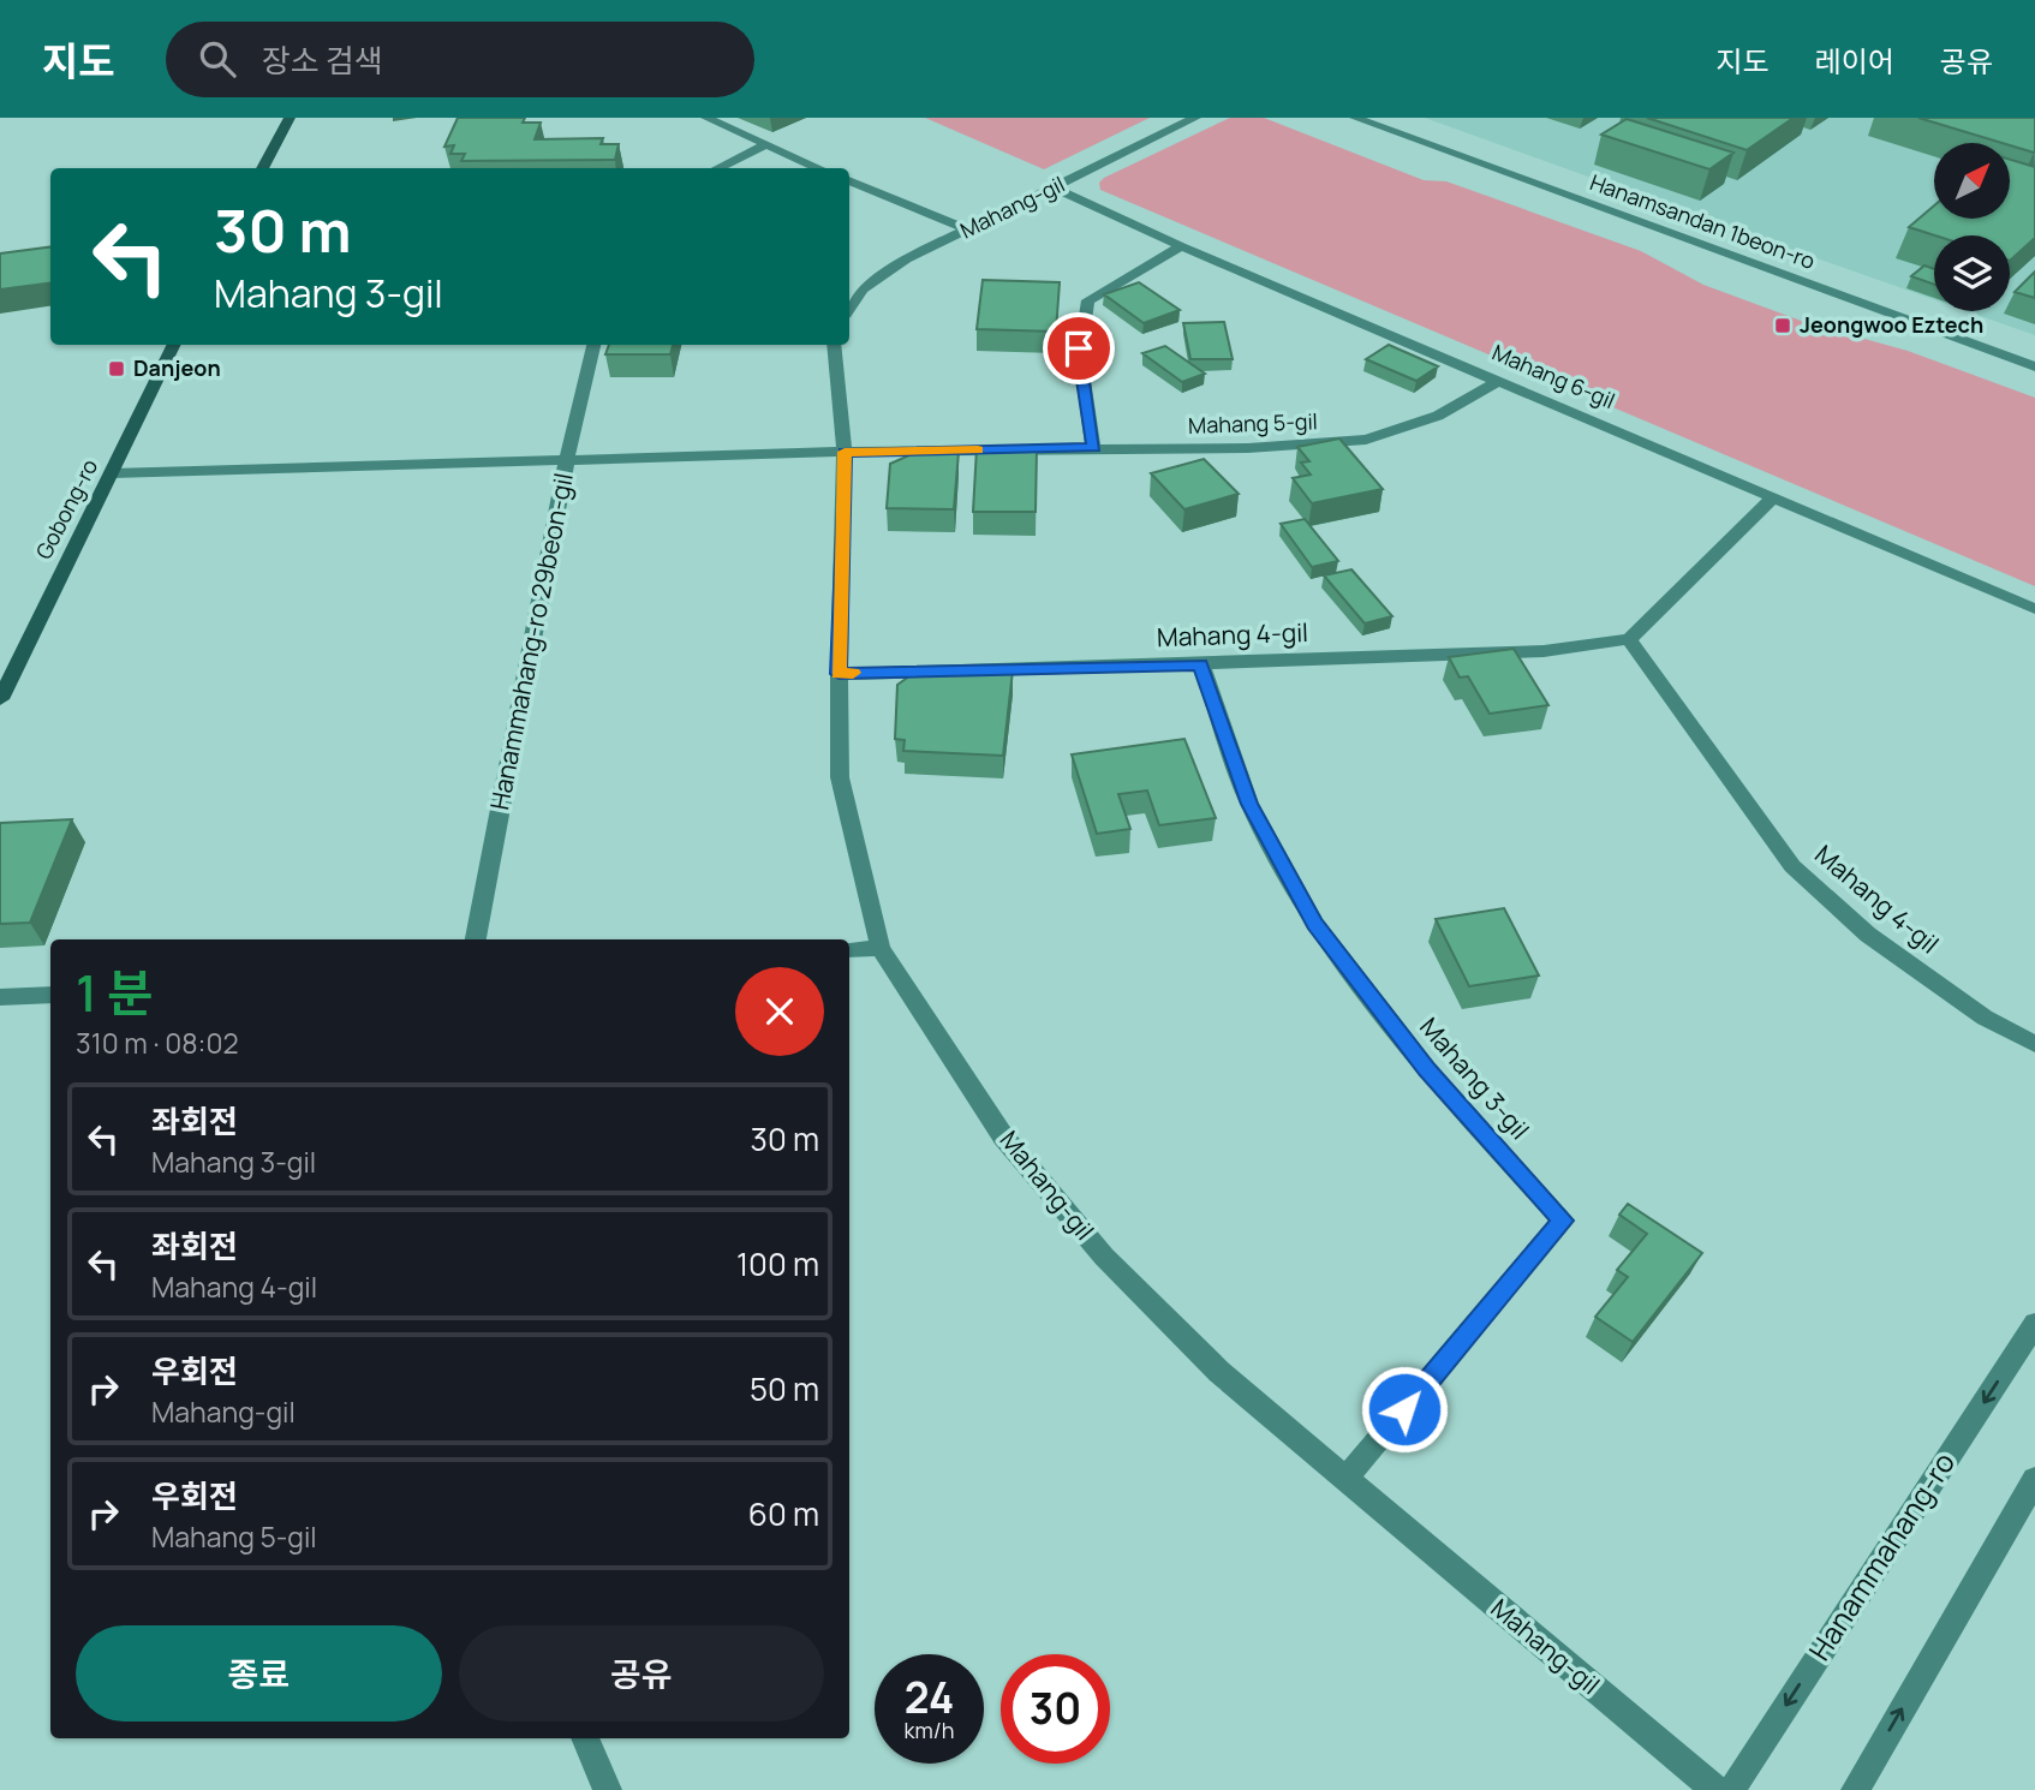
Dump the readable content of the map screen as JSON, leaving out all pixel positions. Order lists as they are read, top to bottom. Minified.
{"streets":{"main road":["Gobong-ro"],"street":["Mahang-gil","Hanamsandan 1beon-ro","Mahang 6-gil","Mahang 5-gil","Mahang 4-gil","Hanammahang-ro 29beon-gil","Mahang 3-gil","Hanammahang-ro"]},"crossings":[["Mahang-gil","Mahang 6-gil"],["Mahang-gil","Mahang 5-gil"],["Mahang-gil","Mahang 4-gil"],["Mahang-gil","Mahang 3-gil"],["Mahang 6-gil","Mahang 5-gil"],["Mahang 5-gil","Gobong-ro"],["Mahang 5-gil","Hanammahang-ro 29beon-gil"],["Mahang 4-gil","Mahang 3-gil"]],"places":{"transit":["Jeongwoo Eztech","Danjeon"]},"north":"top right","page":{"header":"지도","search":"장소 검색","nav":["지도","레이어","공유"],"turn":["30 m","Mahang 3-gil"],"heading":["1 분","310 m · 08:02"],"list":[{"name":"좌회전","note":"Mahang 3-gil","value":"30 m"},{"name":"좌회전","note":"Mahang 4-gil","value":"100 m"},{"name":"우회전","note":"Mahang-gil","value":"50 m"},{"name":"우회전","note":"Mahang 5-gil","value":"60 m"}],"buttons":["종료","공유"],"speed":"24 km/h","limit":"30"}}
